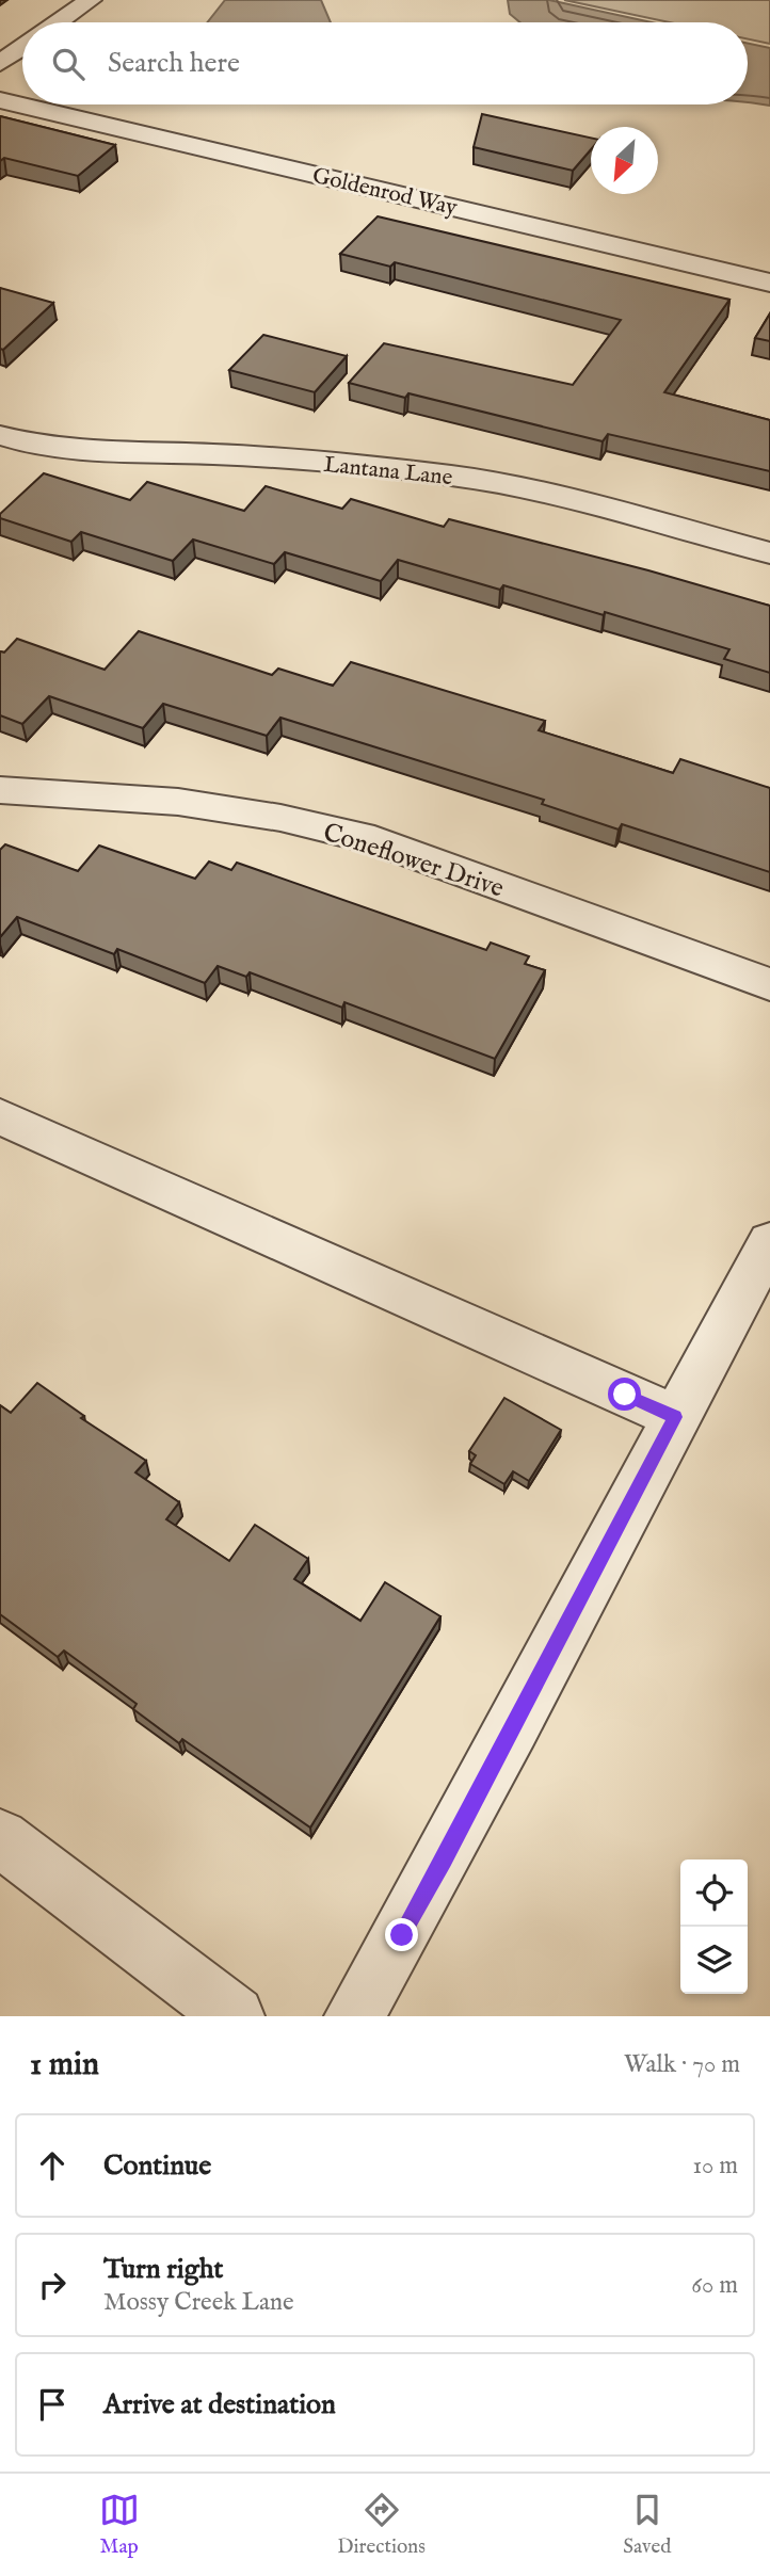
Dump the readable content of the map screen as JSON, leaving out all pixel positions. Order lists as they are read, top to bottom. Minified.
{"streets":{"street":["Goldenrod Way","Lantana Lane","Coneflower Drive"]},"north":"bottom left","page":{"search":"Search here","heading":["1 min","Walk · 70 m"],"list":[["Continue","10 m"],["Turn right","Mossy Creek Lane","60 m"],"Arrive at destination"],"nav":["Map","Directions","Saved"]}}
